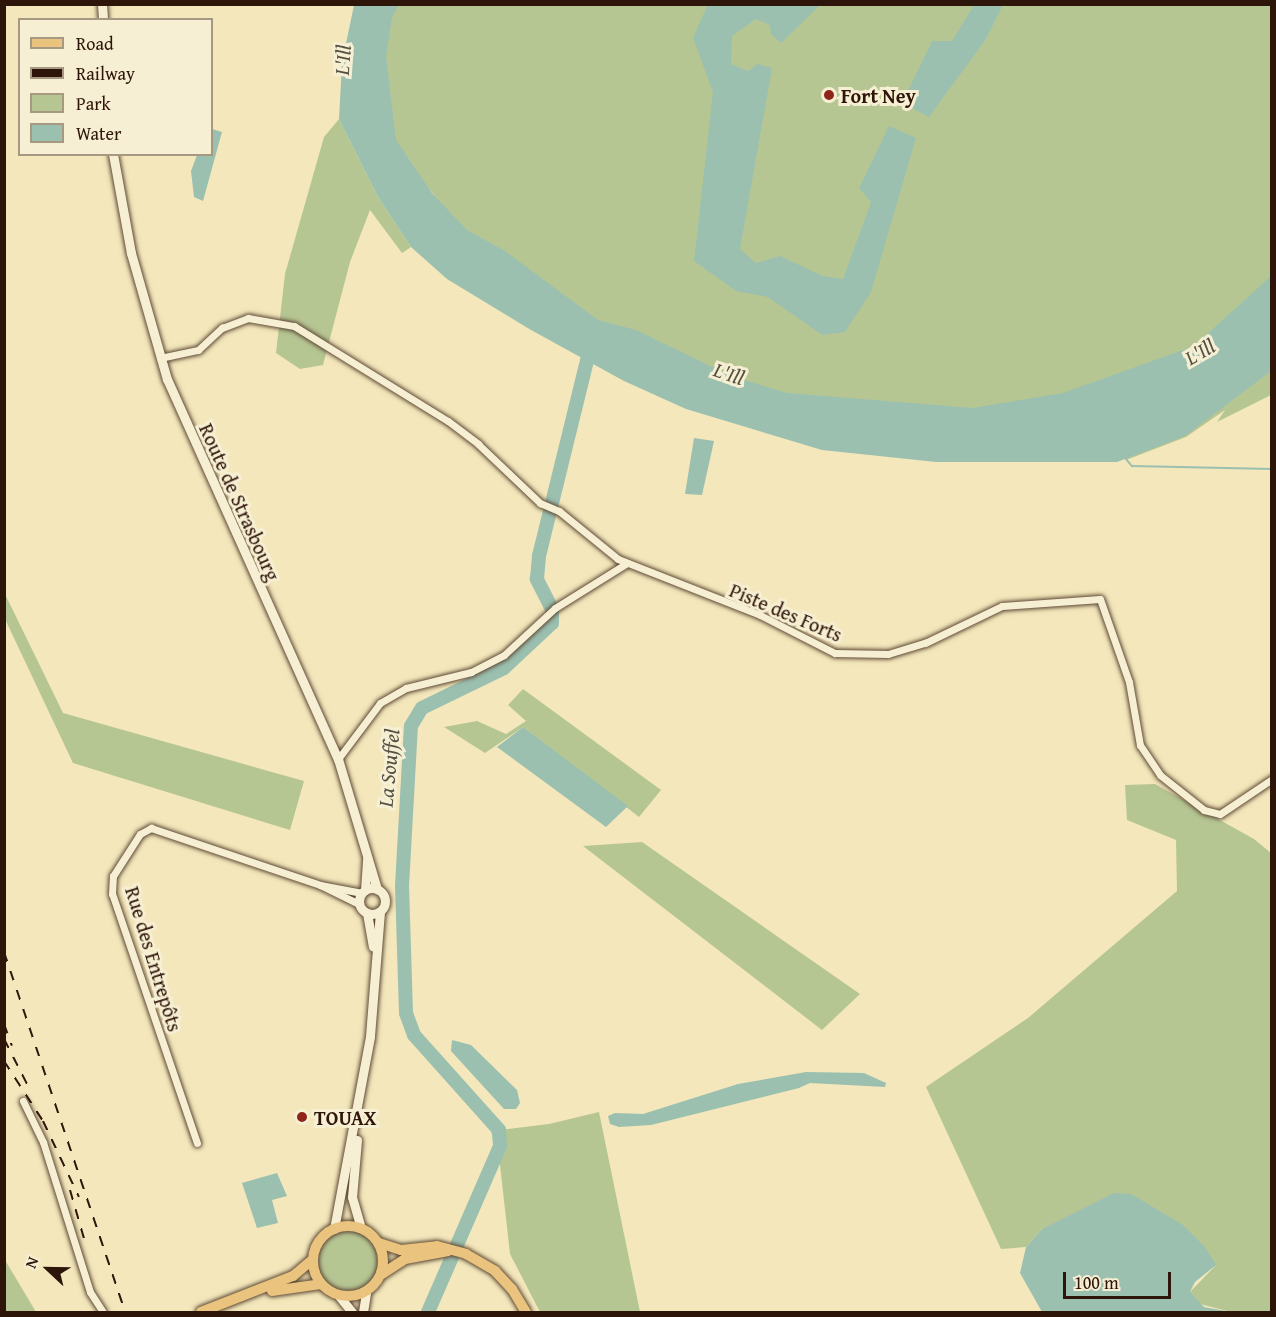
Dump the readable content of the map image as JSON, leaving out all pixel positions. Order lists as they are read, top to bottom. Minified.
{"streets":{"main road":["Route de Strasbourg"],"street":["Piste des Forts","Rue des Entrepôts"]},"crossings":[["Route de Strasbourg","Piste des Forts"],["Route de Strasbourg","Rue des Entrepôts"]],"water":["L'Ill","La Souffel"],"places":["Fort Ney","TOUAX"],"legend":["Road","Railway","Park","Water"],"scale_bar":"100 m","north":"left"}
